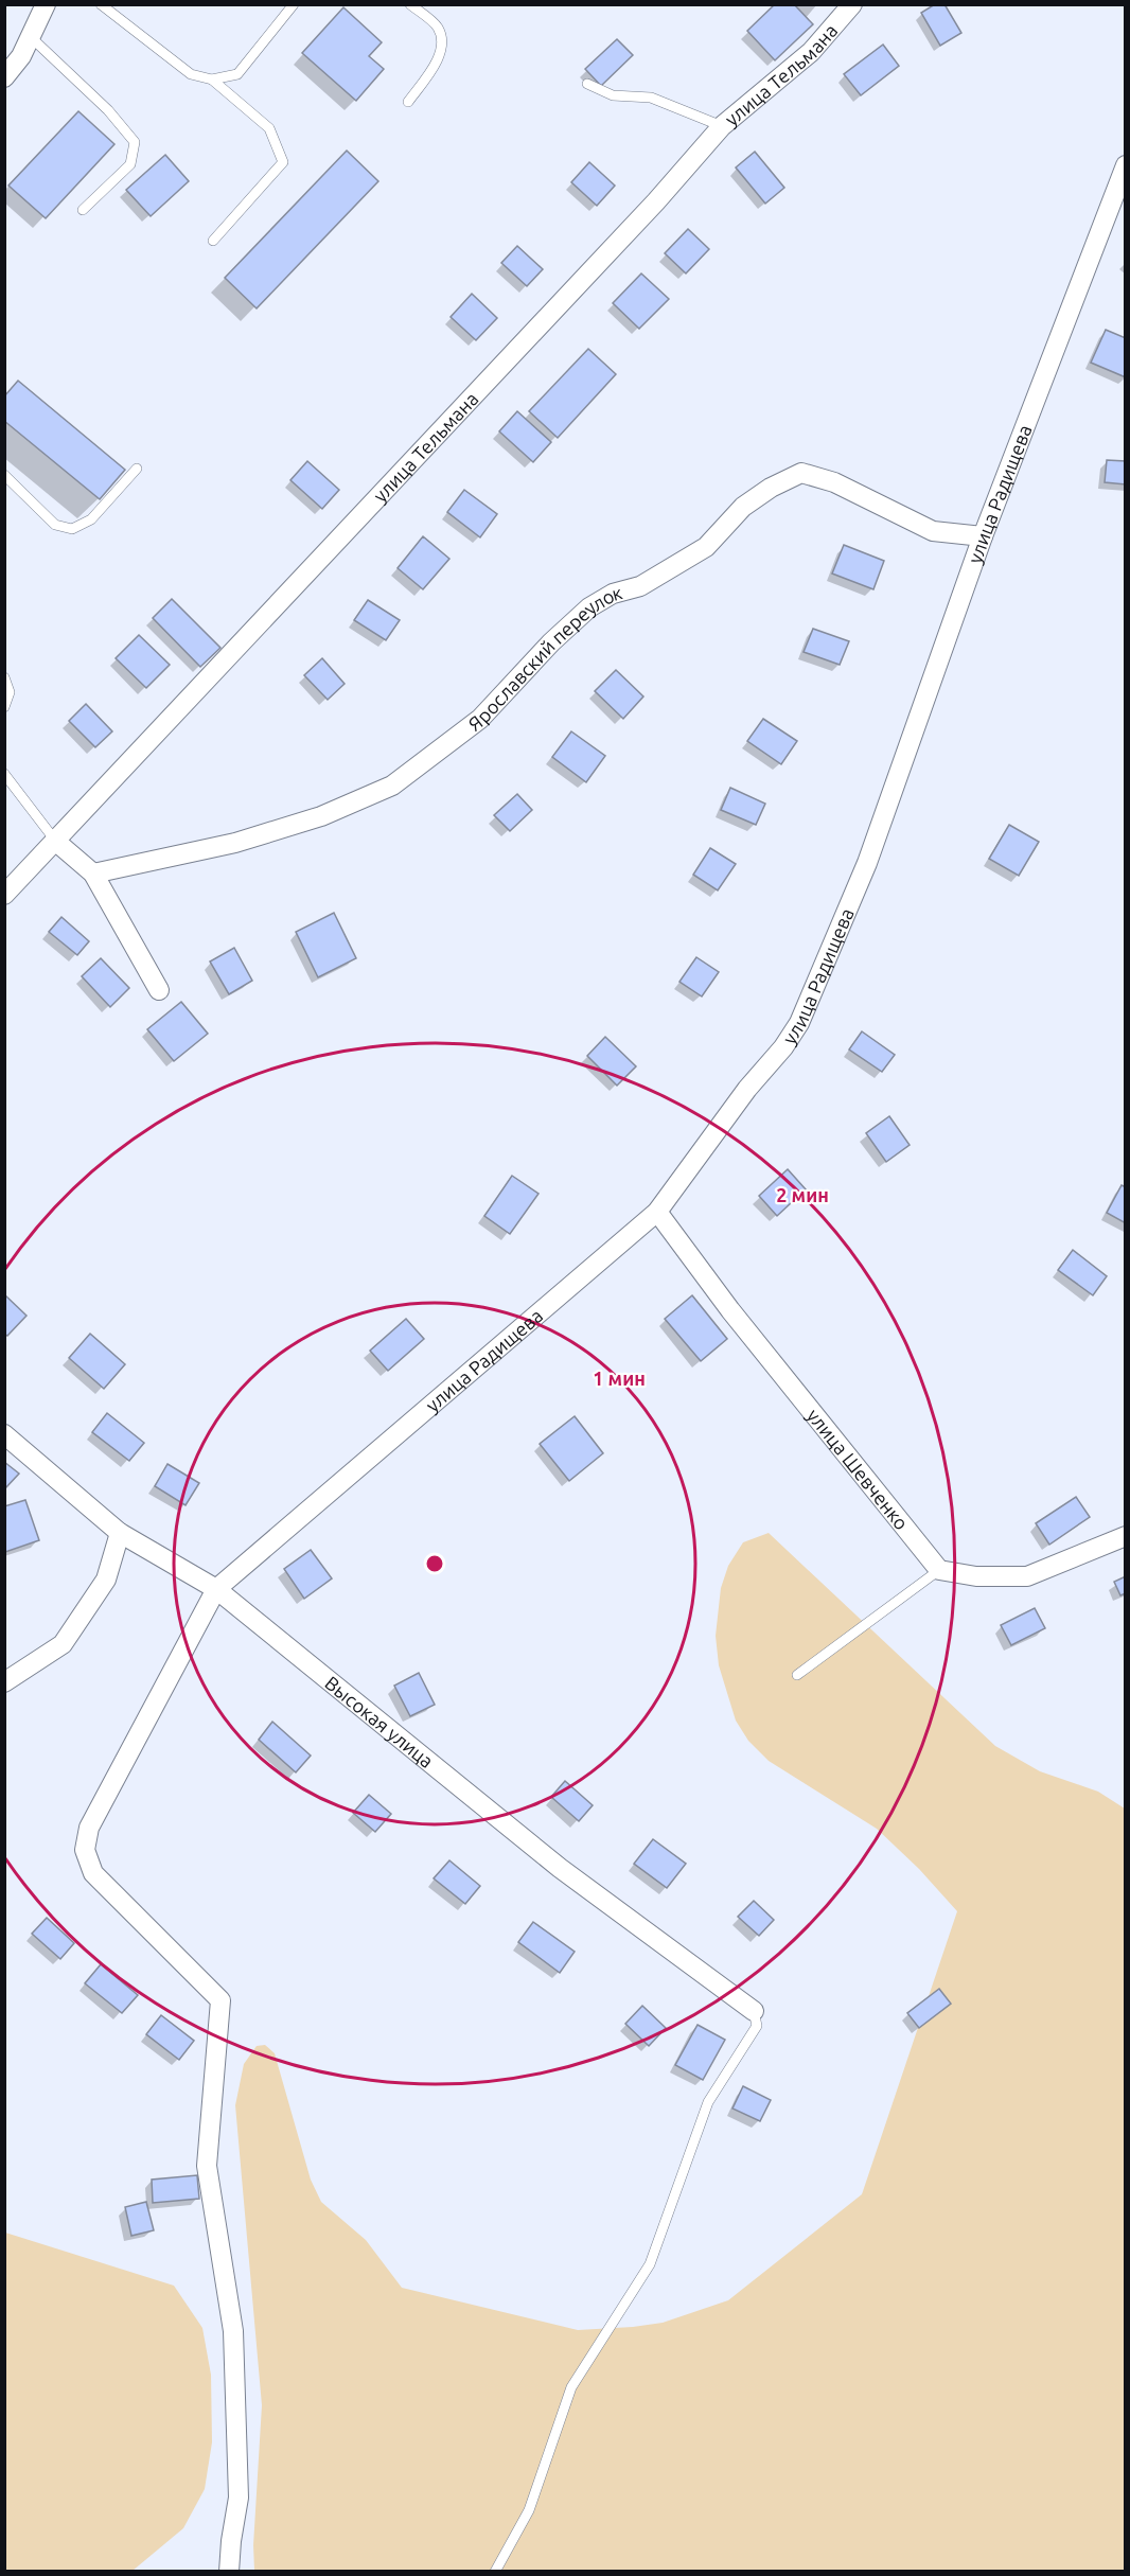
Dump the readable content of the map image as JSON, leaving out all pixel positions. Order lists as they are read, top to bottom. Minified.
{"streets":{"street":["улица Тельмана","улица Радищева","Ярославский переулок","улица Шевченко","Высокая улица"]},"crossings":[["улица Радищева","Ярославский переулок"],["улица Радищева","улица Шевченко"],["улица Радищева","Высокая улица"]],"rings":["2 мин","1 мин"]}
